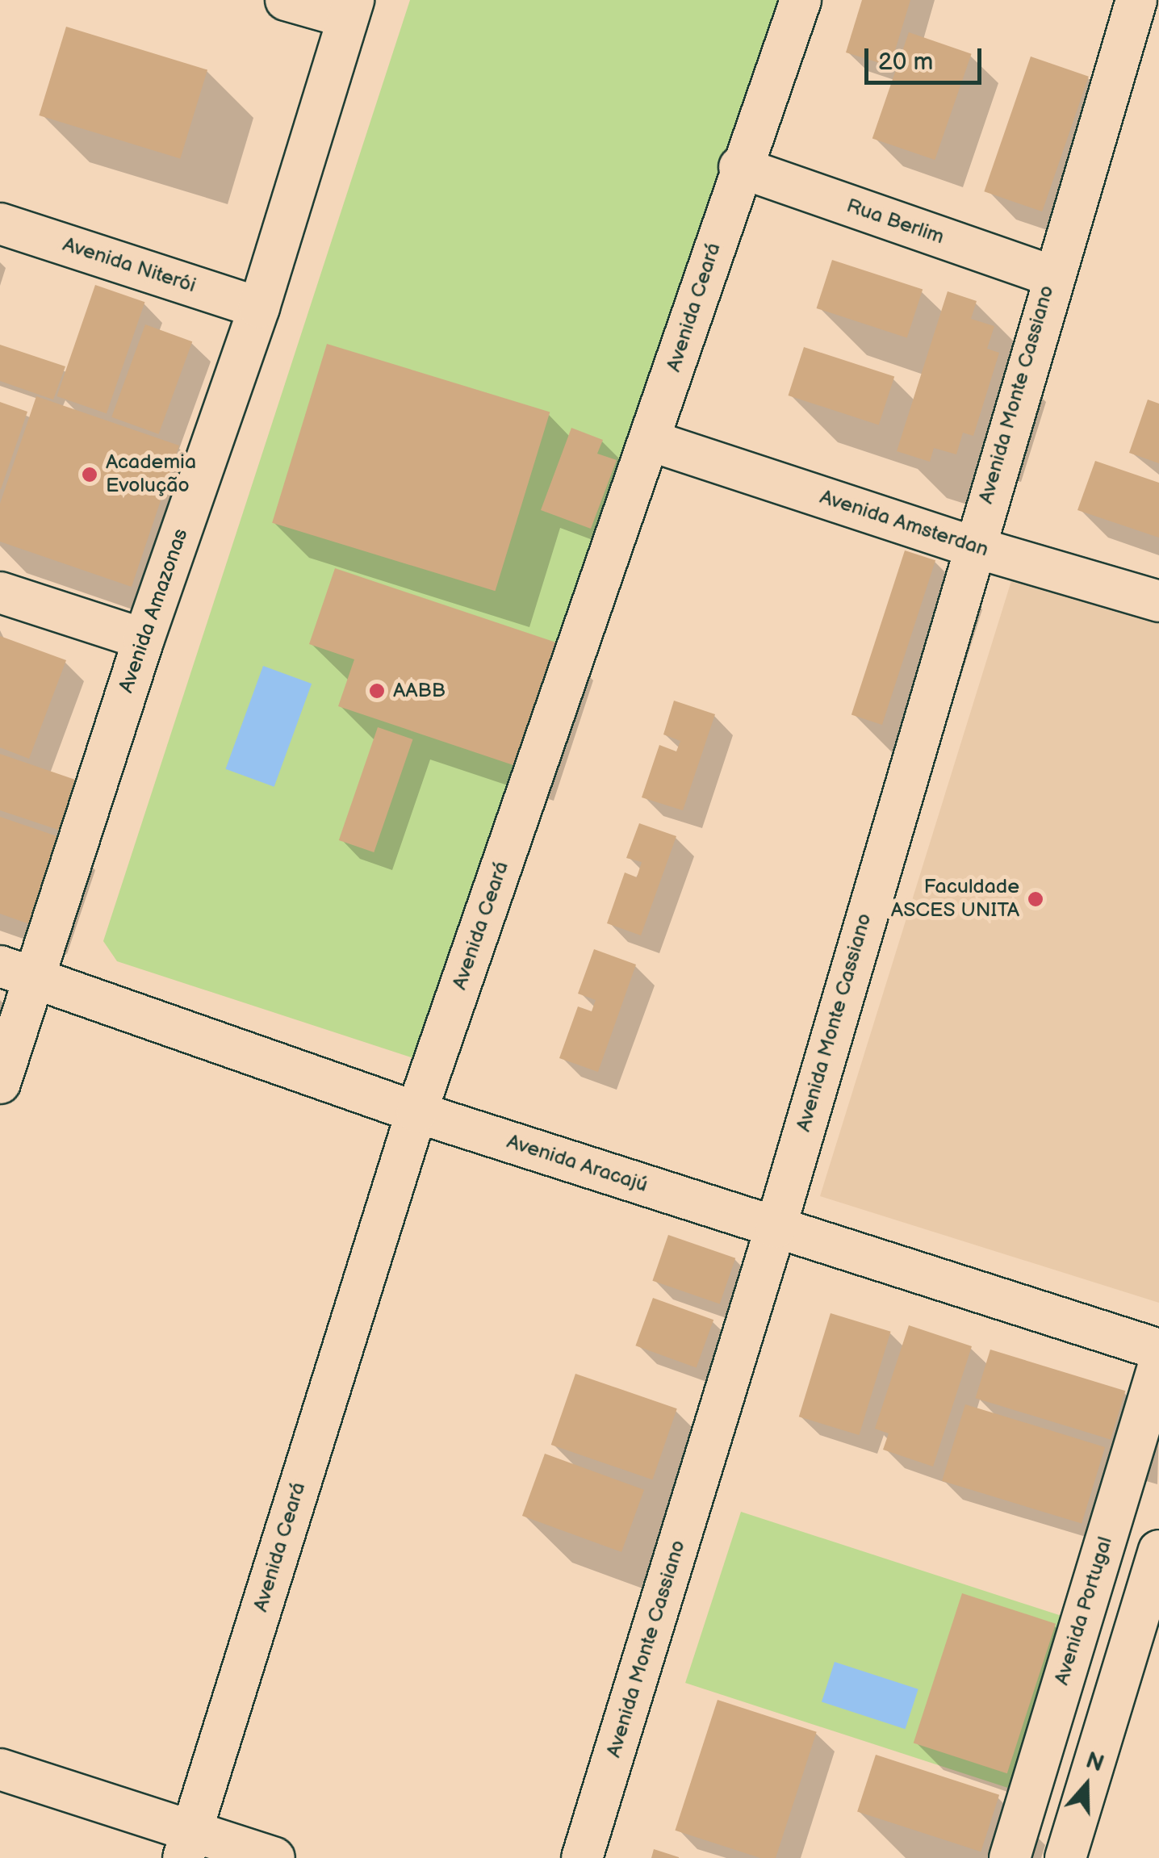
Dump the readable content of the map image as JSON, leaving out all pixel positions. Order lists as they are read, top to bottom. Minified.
{"streets":{"street":["Rua Berlim","Avenida Niterói","Avenida Ceará","Avenida Monte Cassiano","Avenida Amsterdan","Avenida Amazonas","Avenida Aracajú","Avenida Portugal"]},"crossings":[["Rua Berlim","Avenida Ceará"],["Rua Berlim","Avenida Monte Cassiano"],["Avenida Niterói","Avenida Amazonas"],["Avenida Ceará","Avenida Amsterdan"],["Avenida Ceará","Avenida Aracajú"],["Avenida Monte Cassiano","Avenida Amsterdan"],["Avenida Monte Cassiano","Avenida Aracajú"],["Avenida Amazonas","Avenida Aracajú"]],"places":["Academia Evolução","AABB","Faculdade ASCES UNITA"],"scale_bar":"20 m","north":"top"}
